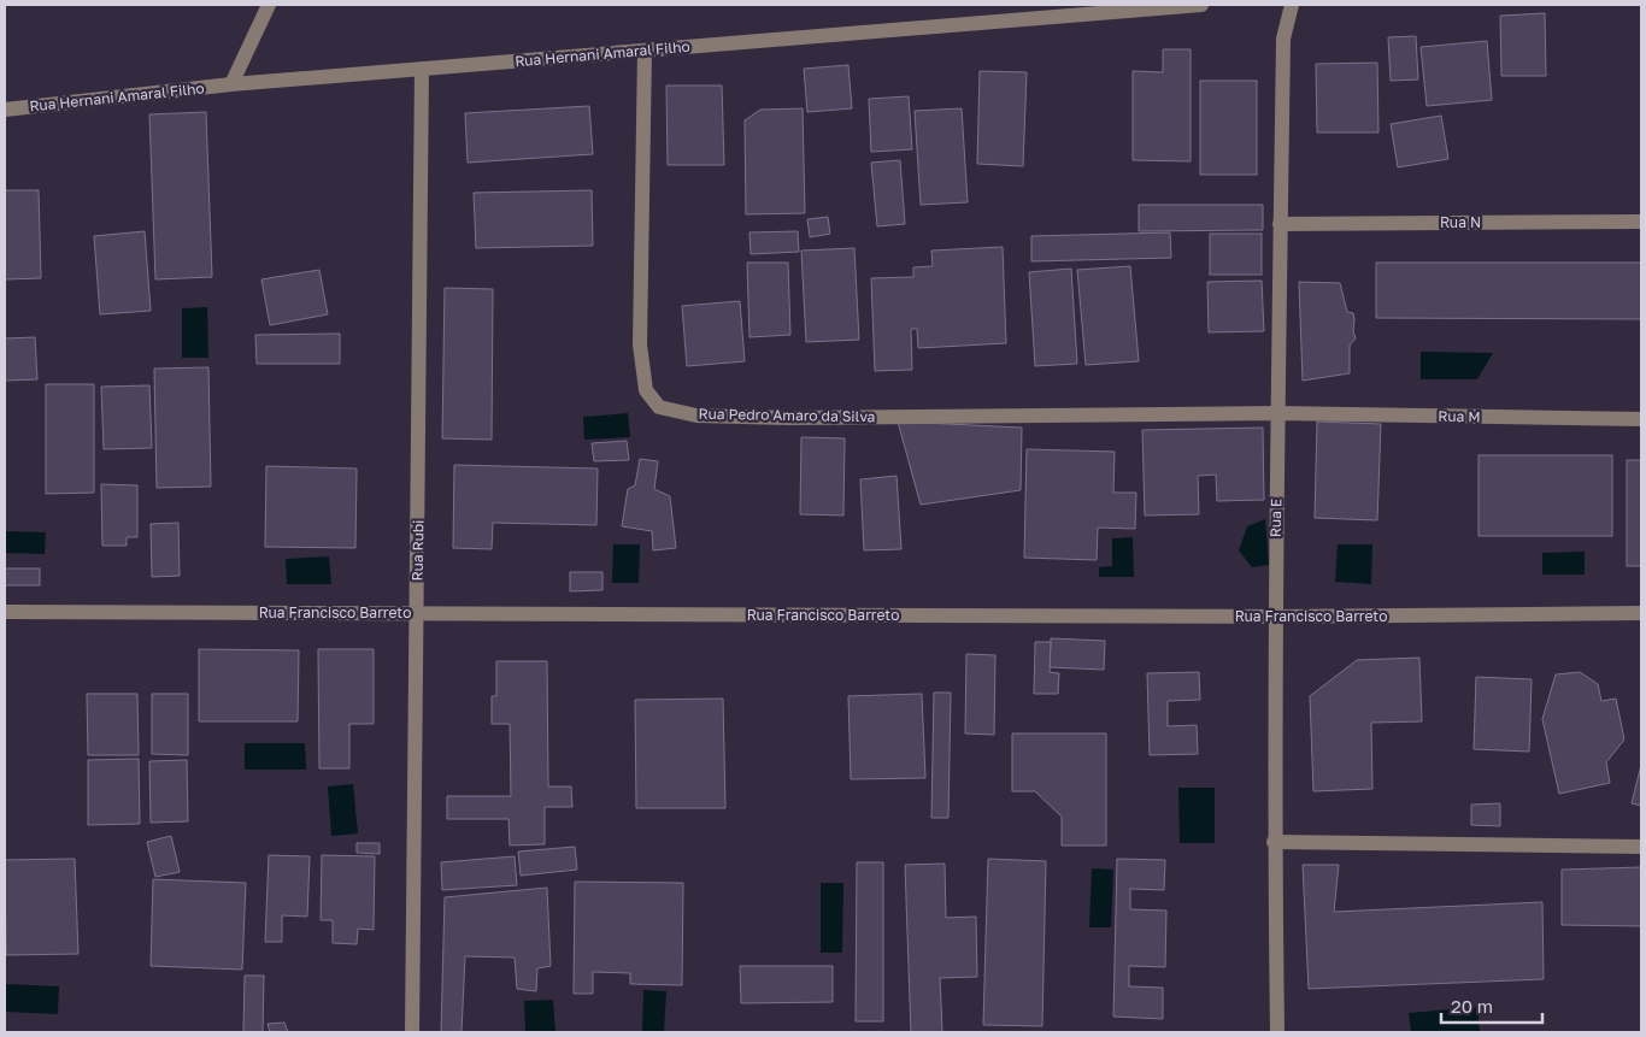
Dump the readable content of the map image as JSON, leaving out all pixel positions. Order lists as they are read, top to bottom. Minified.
{"streets":{"street":["Rua Hernani Amaral Filho","Rua N","Rua Pedro Amaro da Silva","Rua M","Rua E","Rua Rubi","Rua Francisco Barreto"]},"crossings":[["Rua Hernani Amaral Filho","Rua Pedro Amaro da Silva"],["Rua Hernani Amaral Filho","Rua Rubi"],["Rua N","Rua E"],["Rua Pedro Amaro da Silva","Rua M"],["Rua Pedro Amaro da Silva","Rua E"],["Rua M","Rua E"],["Rua E","Rua Francisco Barreto"],["Rua Rubi","Rua Francisco Barreto"]],"scale_bar":"20 m"}
